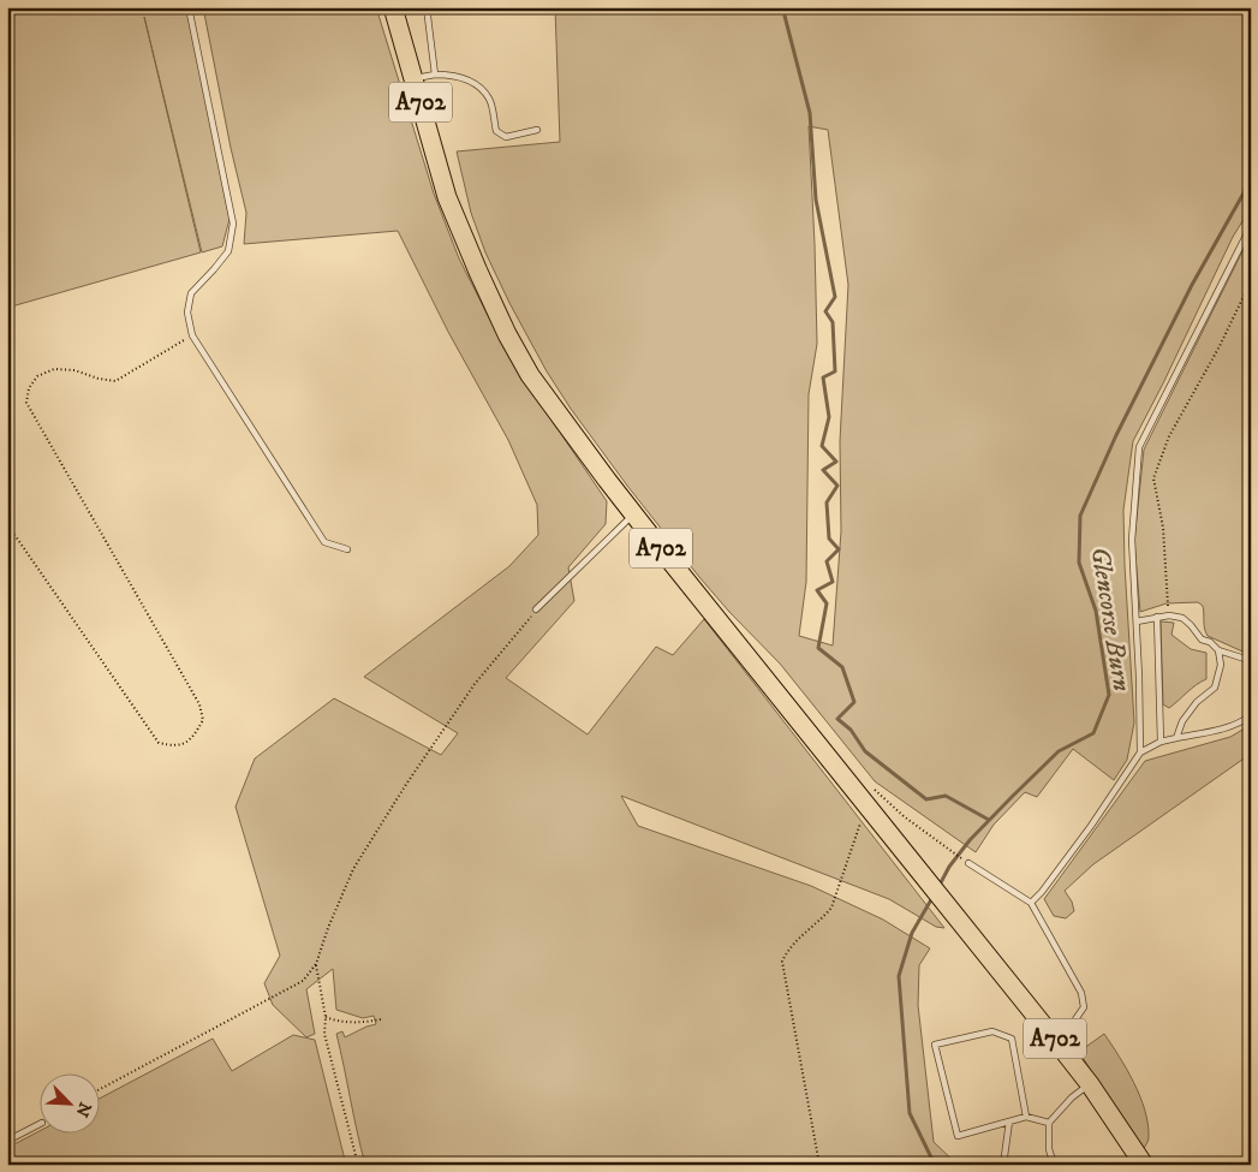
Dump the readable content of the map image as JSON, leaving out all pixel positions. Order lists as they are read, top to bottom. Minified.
{"streets":{"highway":["A702"]},"water":["Glencorse Burn"],"north":"bottom right"}
